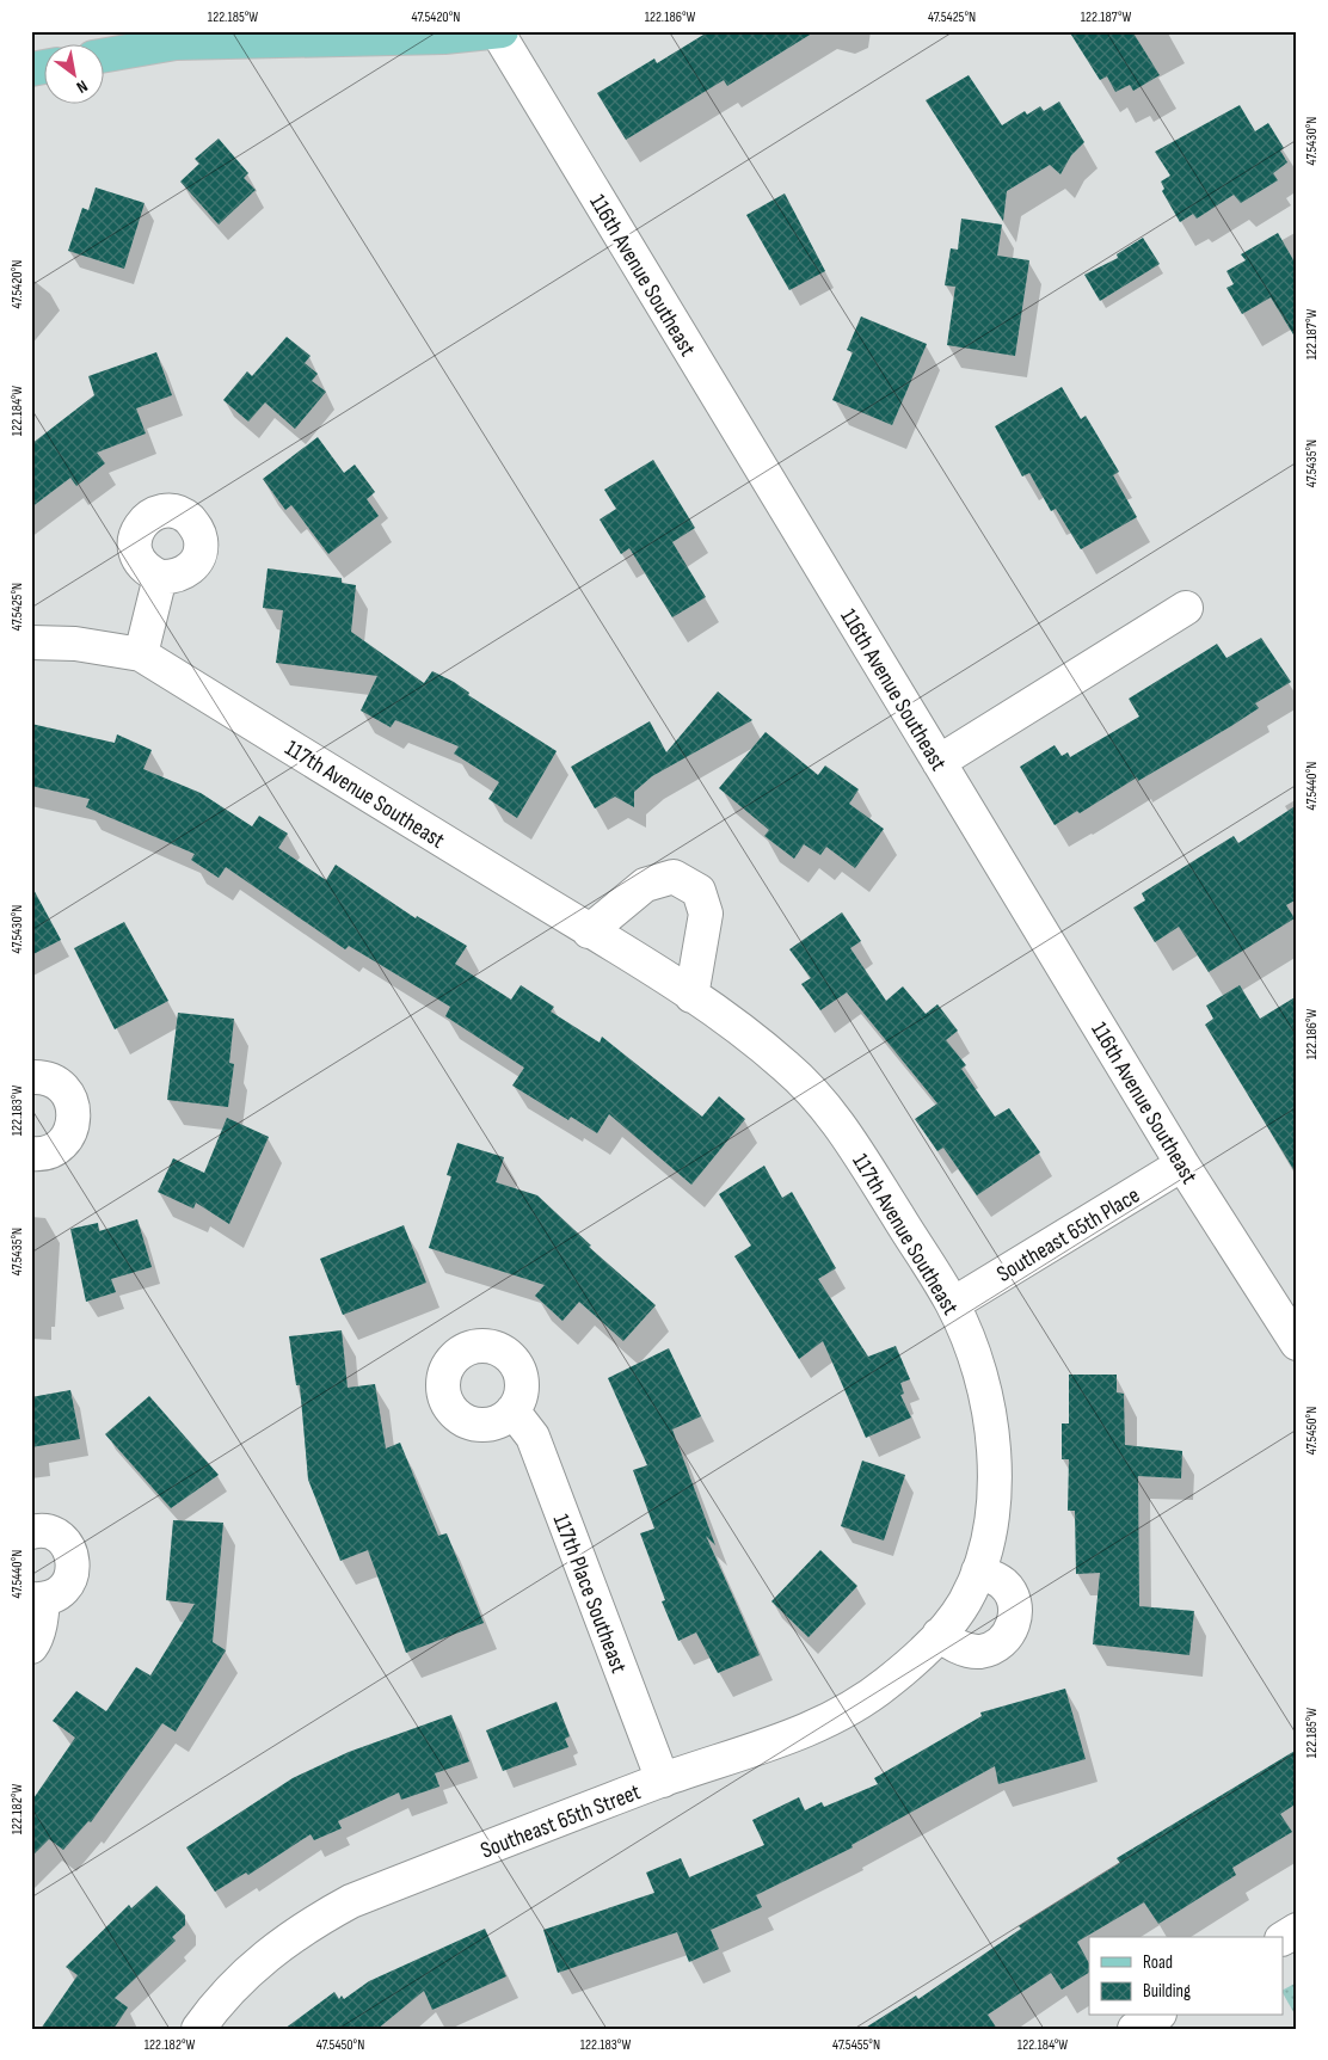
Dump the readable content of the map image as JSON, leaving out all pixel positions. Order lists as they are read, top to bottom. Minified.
{"streets":{"street":["116th Avenue Southeast","117th Avenue Southeast","Southeast 65th Place","117th Place Southeast","Southeast 65th Street"]},"crossings":[["116th Avenue Southeast","Southeast 65th Place"],["117th Avenue Southeast","Southeast 65th Place"],["117th Avenue Southeast","Southeast 65th Street"],["117th Place Southeast","Southeast 65th Street"]],"legend":["Road","Building"],"north":"bottom right","coordinates":["122.185°W","47.5420°N","122.186°W","47.5425°N","122.187°W","47.5430°N","122.184°W","47.5435°N","47.5440°N","122.183°W","47.5450°N","122.182°W","47.5455°N"]}
